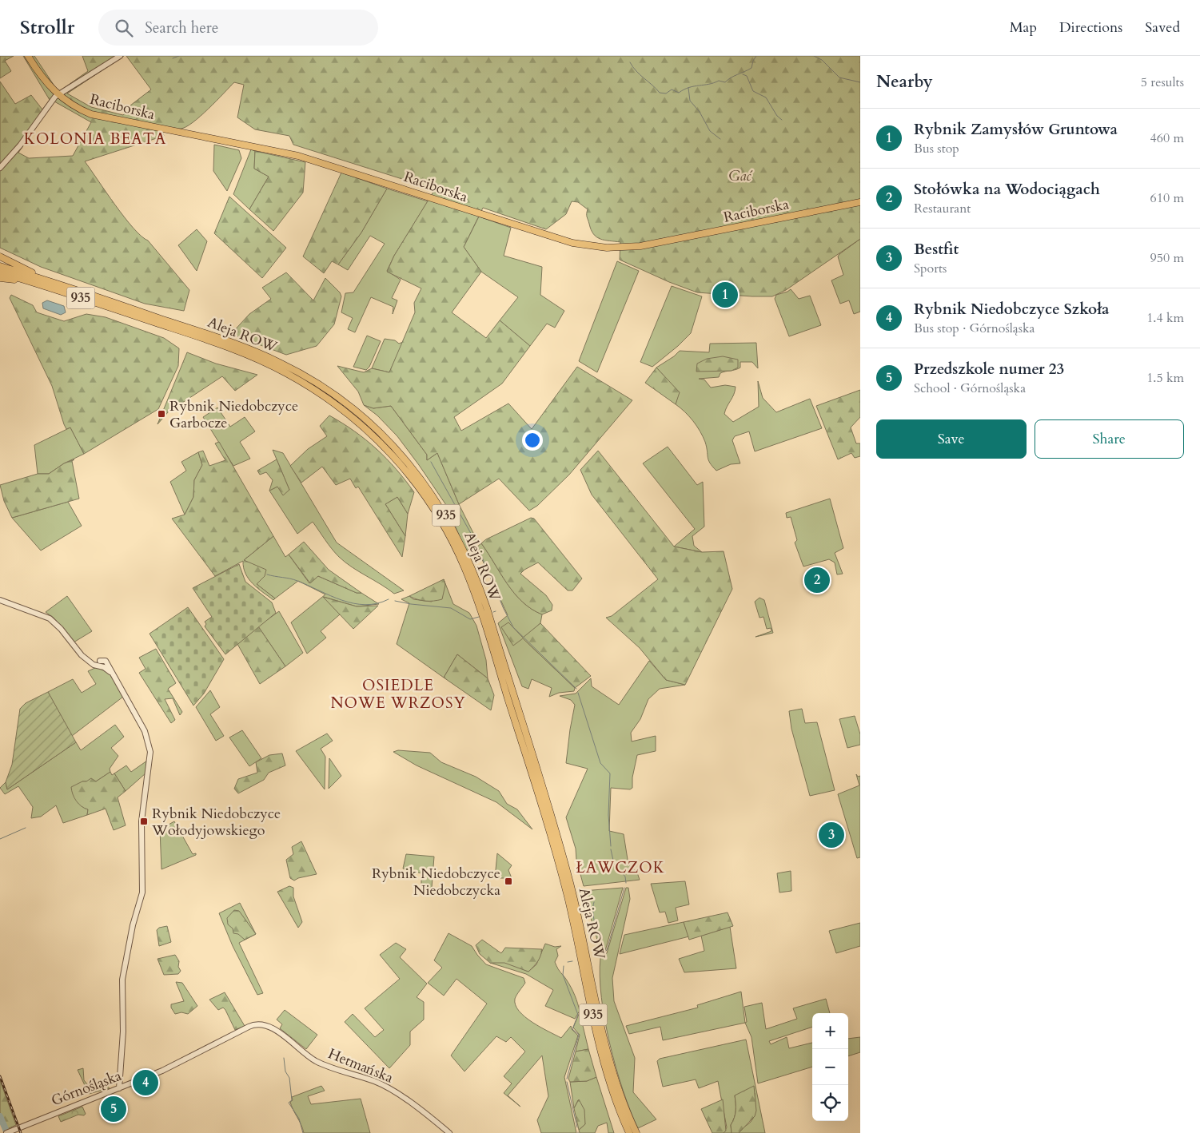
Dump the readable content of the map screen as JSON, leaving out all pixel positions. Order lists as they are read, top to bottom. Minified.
{"streets":{"main road":["Raciborska","935","Aleja ROW"],"street":["Hetmańska","Górnośląska"]},"crossings":[["Hetmańska","Górnośląska"]],"districts":["KOLONIA BEATA","OSIEDLE NOWE WRZOSY","ŁAWCZOK"],"parks":["Gać"],"places":{"transit":["Rybnik Niedobczyce Garbocze","Rybnik Niedobczyce Wołodyjowskiego","Rybnik Niedobczyce Niedobczycka"]},"page":{"header":"Strollr","search":"Search here","nav":["Map","Directions","Saved"],"heading":["Nearby","5 results"],"list":[{"mark":"1","name":"Rybnik Zamysłów Gruntowa","note":"Bus stop","value":"460 m"},{"mark":"2","name":"Stołówka na Wodociągach","note":"Restaurant","value":"610 m"},{"mark":"3","name":"Bestfit","note":"Sports","value":"950 m"},{"mark":"4","name":"Rybnik Niedobczyce Szkoła","note":"Bus stop · Górnośląska","value":"1.4 km"},{"mark":"5","name":"Przedszkole numer 23","note":"School · Górnośląska","value":"1.5 km"}],"pins":["1","2","3","4","5"],"buttons":["Save","Share"],"map_buttons":["+","−"]}}
